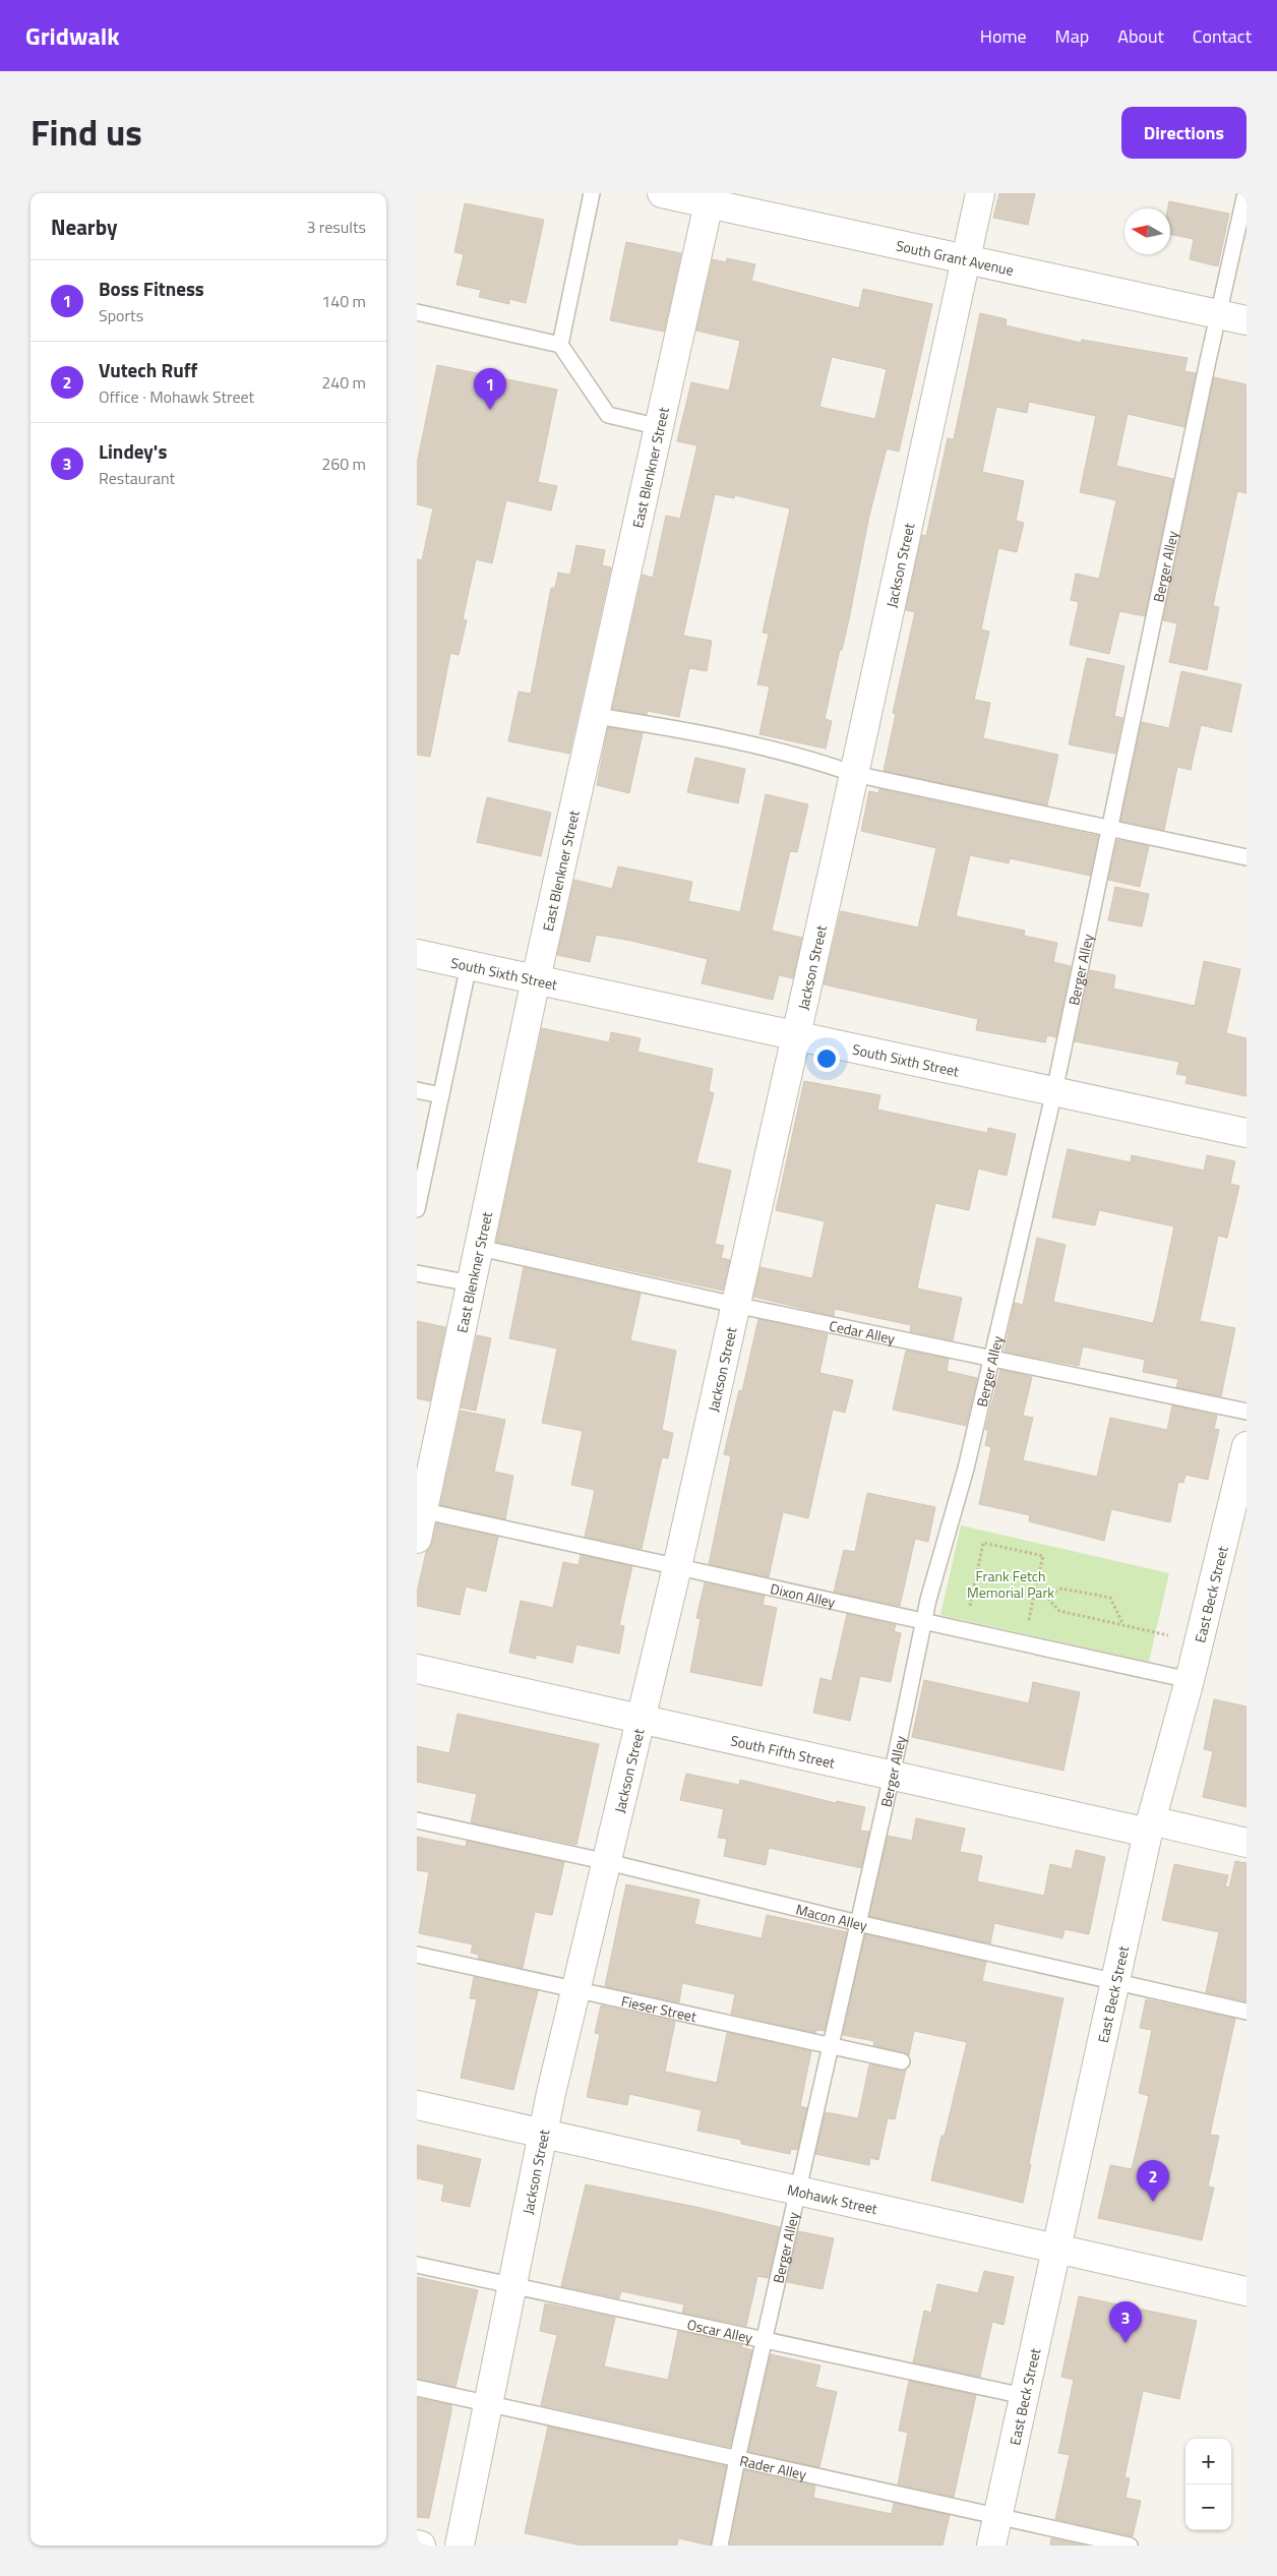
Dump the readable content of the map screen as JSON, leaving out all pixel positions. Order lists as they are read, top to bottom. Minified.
{"streets":{"street":["South Grant Avenue","East Blenkner Street","Jackson Street","South Sixth Street","East Beck Street","South Fifth Street","Mohawk Street"],"lane":["Berger Alley","Cedar Alley","Dixon Alley","Macon Alley","Fieser Street","Oscar Alley","Rader Alley"]},"crossings":[["South Grant Avenue","East Blenkner Street"],["South Grant Avenue","Jackson Street"],["South Grant Avenue","Berger Alley"],["East Blenkner Street","South Sixth Street"],["East Blenkner Street","Cedar Alley"],["East Blenkner Street","Dixon Alley"],["Jackson Street","South Sixth Street"],["Jackson Street","Cedar Alley"],["Jackson Street","Dixon Alley"],["Jackson Street","South Fifth Street"],["Jackson Street","Macon Alley"],["Jackson Street","Fieser Street"],["Jackson Street","Mohawk Street"],["Jackson Street","Oscar Alley"],["Jackson Street","Rader Alley"],["Berger Alley","South Sixth Street"],["Berger Alley","Cedar Alley"],["Berger Alley","Dixon Alley"],["Berger Alley","South Fifth Street"],["Berger Alley","Macon Alley"],["Berger Alley","Fieser Street"],["Berger Alley","Mohawk Street"],["Berger Alley","Oscar Alley"],["Berger Alley","Rader Alley"],["Dixon Alley","East Beck Street"],["East Beck Street","South Fifth Street"],["East Beck Street","Macon Alley"],["East Beck Street","Mohawk Street"],["East Beck Street","Oscar Alley"],["East Beck Street","Rader Alley"]],"parks":["Frank Fetch Memorial Park"],"north":"left","page":{"header":"Gridwalk","nav":["Home","Map","About","Contact"],"title":"Find us","buttons":"Directions","heading":["Nearby","3 results"],"list":[{"mark":"1","name":"Boss Fitness","note":"Sports","value":"140 m"},{"mark":"2","name":"Vutech Ruff","note":"Office · Mohawk Street","value":"240 m"},{"mark":"3","name":"Lindey's","note":"Restaurant","value":"260 m"}],"pins":["1","2","3"],"map_buttons":["+","−"]}}
